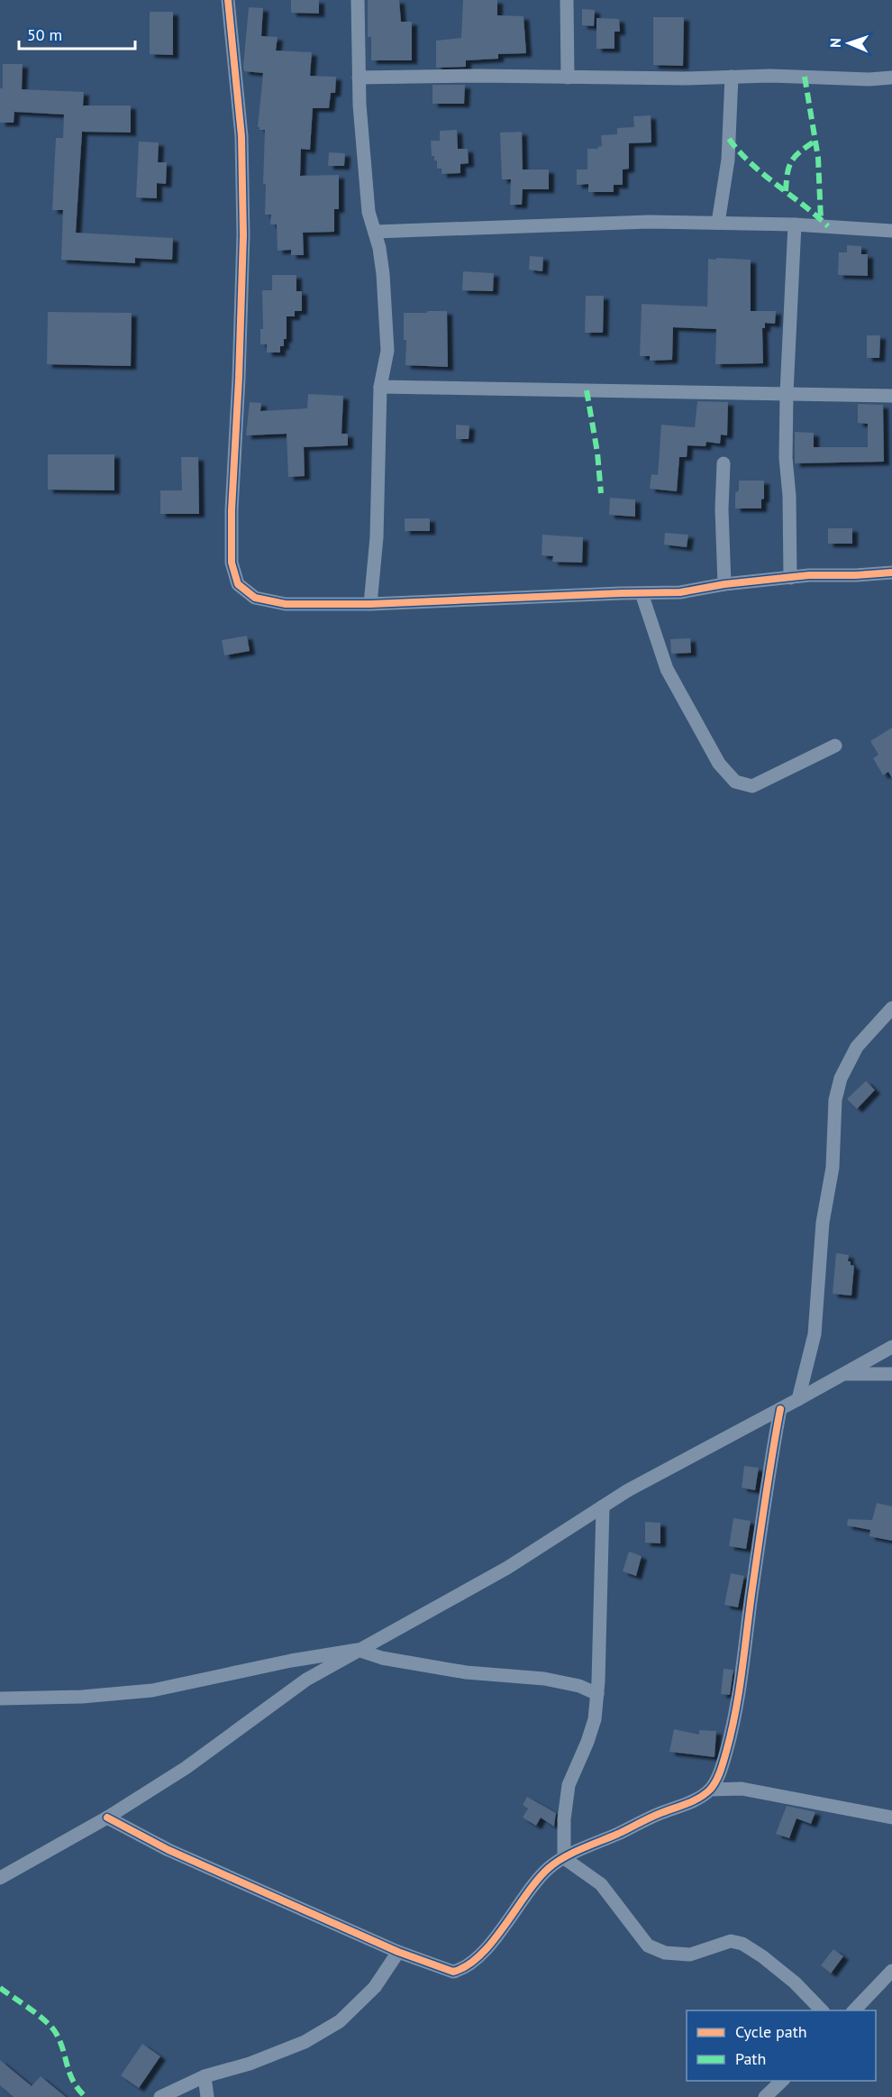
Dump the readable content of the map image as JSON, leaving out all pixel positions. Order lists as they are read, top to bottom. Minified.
{"legend":["Cycle path","Path"],"scale_bar":"50 m","north":"left"}
